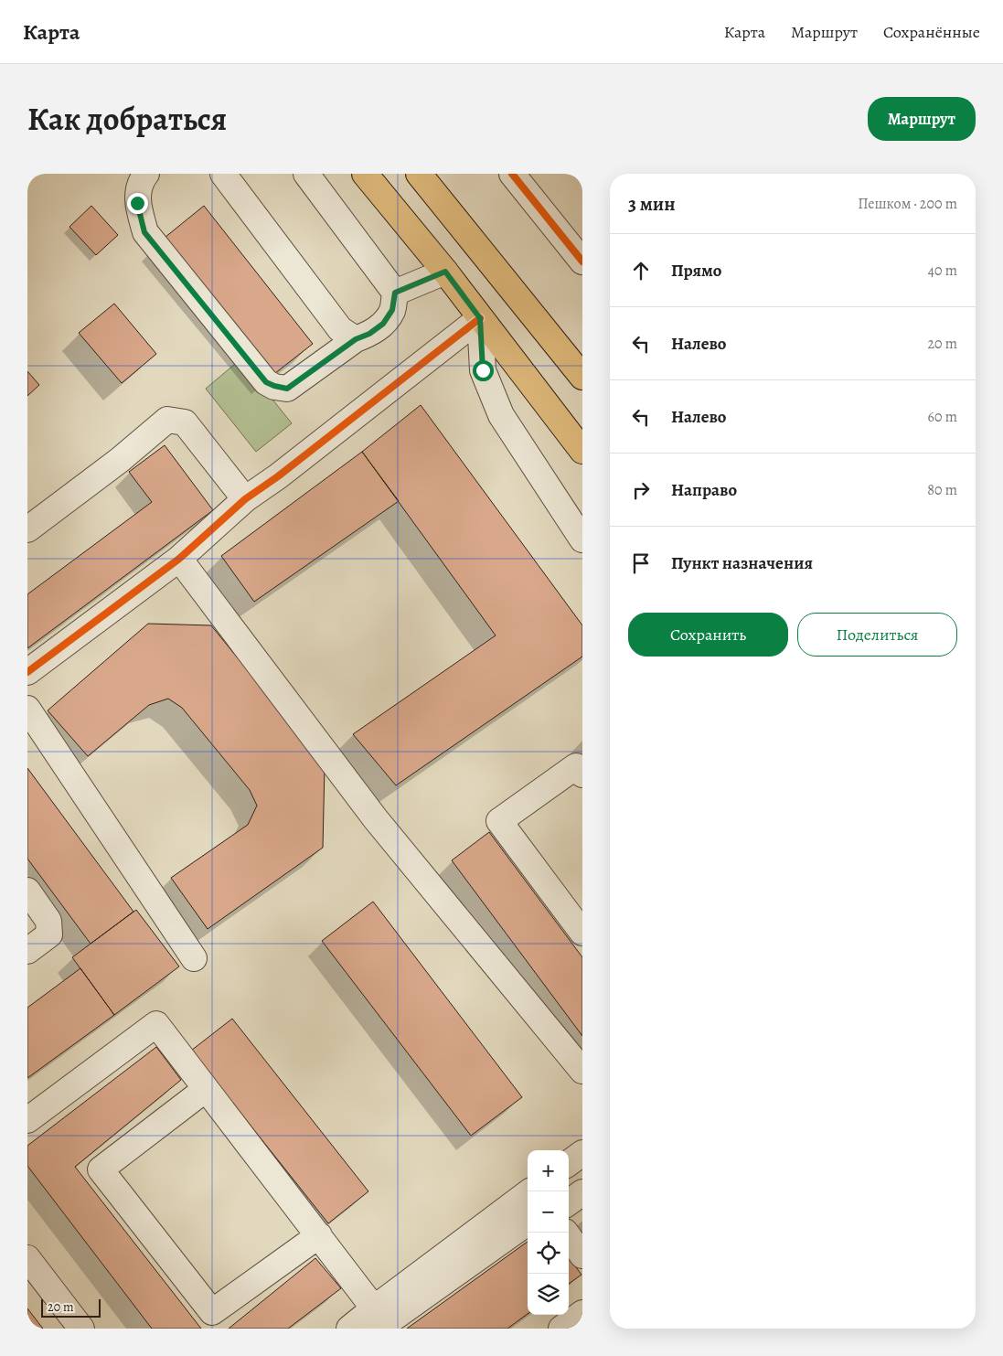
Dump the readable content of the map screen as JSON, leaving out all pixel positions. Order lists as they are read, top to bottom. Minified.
{"scale_bar":"20 m","page":{"header":"Карта","nav":["Карта","Маршрут","Сохранённые"],"title":"Как добраться","buttons":["Маршрут",["Сохранить","Поделиться"]],"heading":["3 мин","Пешком · 200 m"],"list":[["Прямо","40 m"],["Налево","20 m"],["Налево","60 m"],["Направо","80 m"],"Пункт назначения"],"map_buttons":["+","−"],"scale":"20 m"}}
